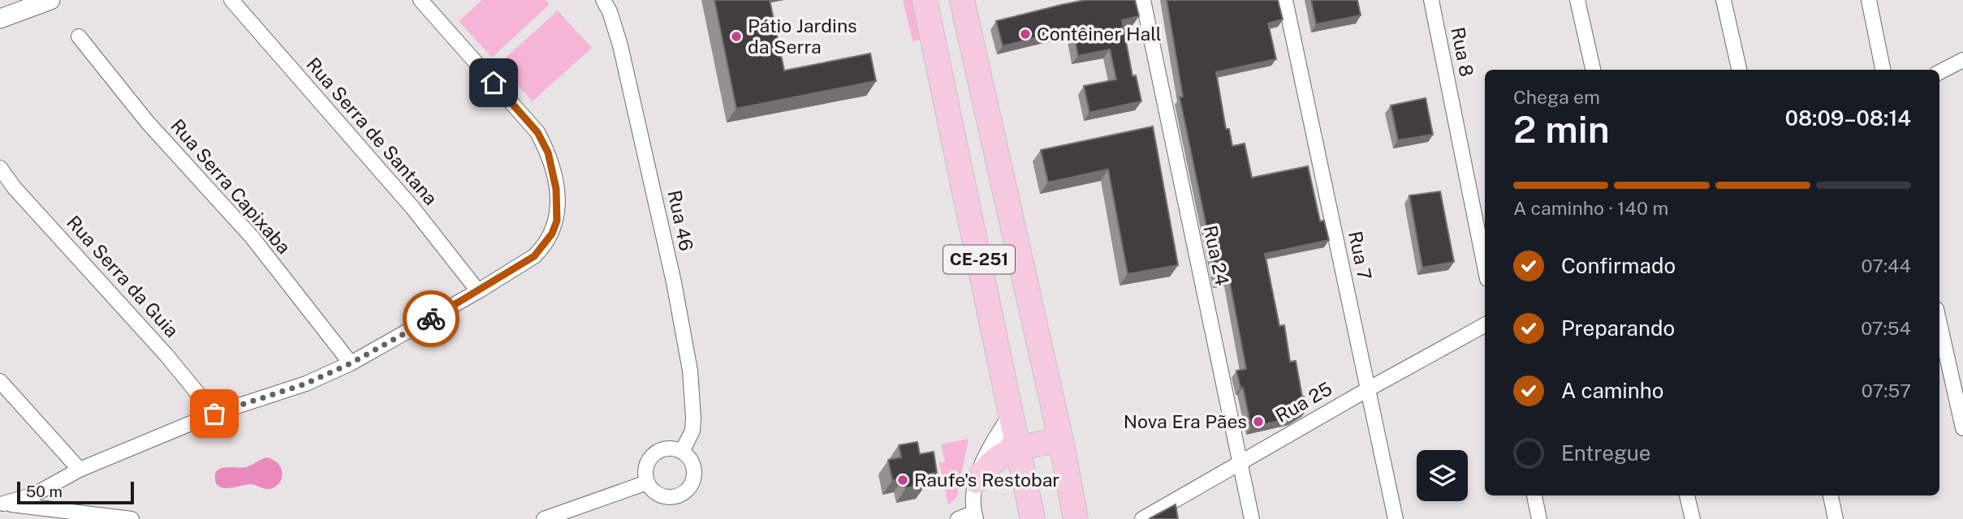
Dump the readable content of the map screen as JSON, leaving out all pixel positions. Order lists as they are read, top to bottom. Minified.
{"streets":{"main road":["CE-251"],"street":["Rua 8","Rua Serra de Santana","Rua Serra Capixaba","Rua 46","Rua 24","Rua 7","Rua Serra da Guia","Rua 25"]},"crossings":[["Rua 24","Rua 25"],["Rua 7","Rua 25"]],"places":["Contêiner Hall","Pátio Jardins da Serra","Nova Era Pães","Raufe's Restobar"],"scale_bar":"50 m","page":{"heading":["2 min","Chega em","08:09–08:14"],"bar":"A caminho · 140 m","list":[["Confirmado","07:44"],["Preparando","07:54"],["A caminho","07:57"],"Entregue"],"scale":"50 m"}}
